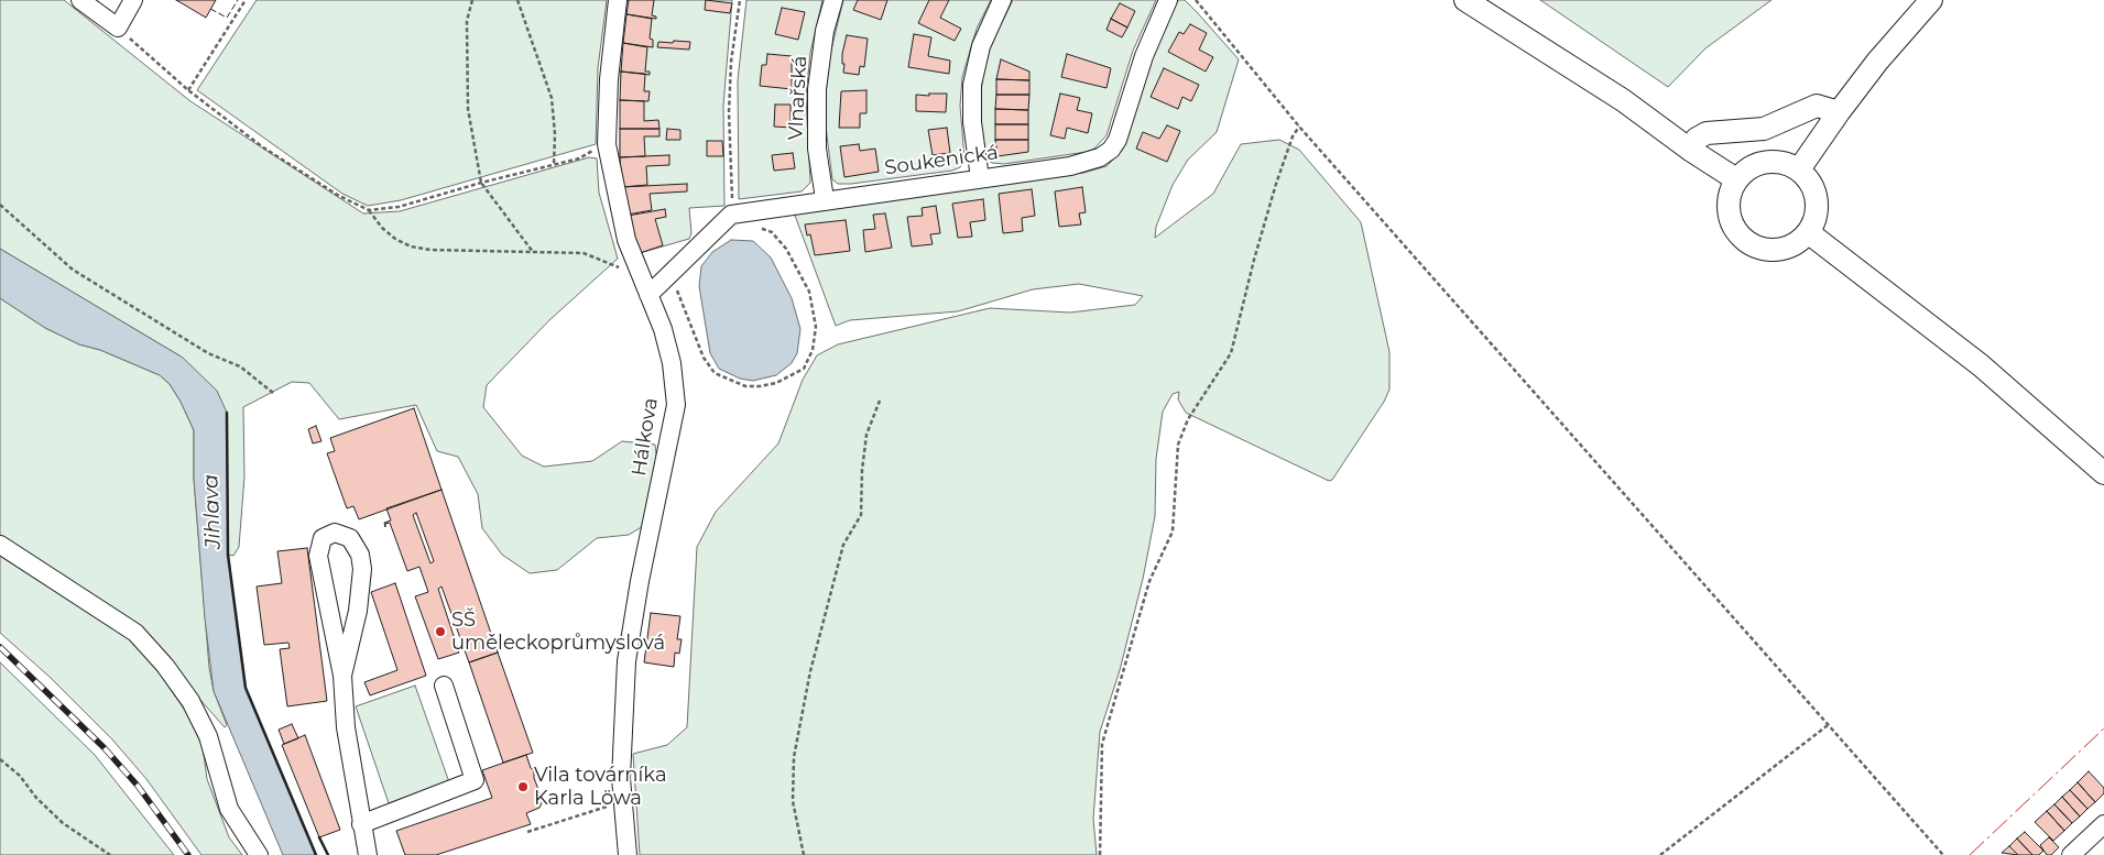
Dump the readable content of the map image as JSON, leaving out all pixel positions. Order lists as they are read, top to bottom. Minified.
{"streets":{"street":["Vlnařská","Soukenická","Hálkova"]},"crossings":[["Vlnařská","Soukenická"]],"water":["Jihlava"],"places":["SŠ uměleckoprůmyslová","Vila továrníka Karla Löwa"]}
